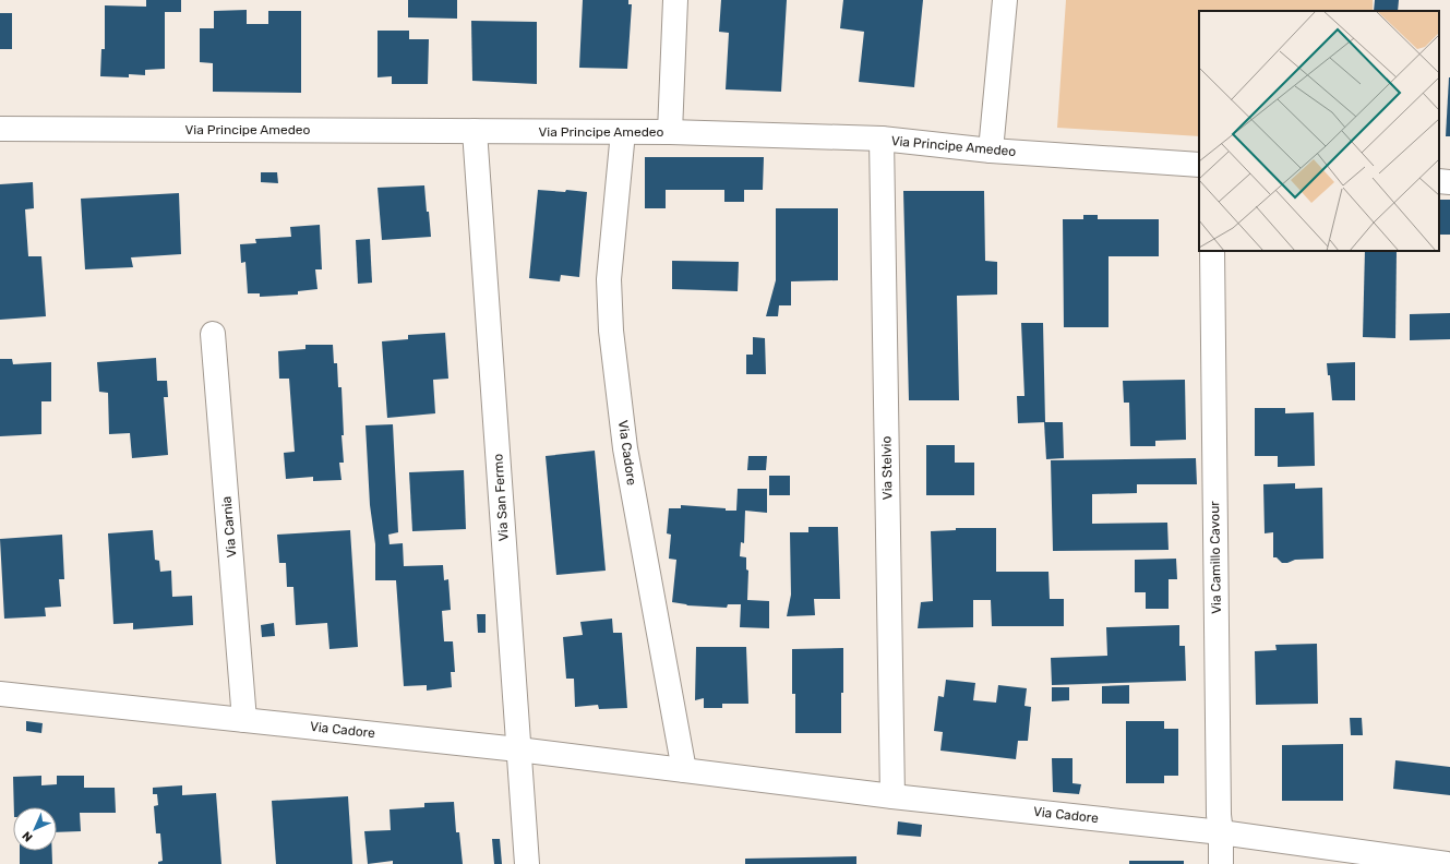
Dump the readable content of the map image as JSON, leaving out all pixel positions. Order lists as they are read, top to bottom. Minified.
{"streets":{"street":["Via Principe Amedeo","Via Cadore","Via Stelvio","Via San Fermo","Via Carnia","Via Camillo Cavour"]},"crossings":[["Via Principe Amedeo","Via Cadore"],["Via Principe Amedeo","Via Stelvio"],["Via Principe Amedeo","Via San Fermo"],["Via Cadore","Via Stelvio"],["Via Cadore","Via San Fermo"],["Via Cadore","Via Carnia"],["Via Cadore","Via Camillo Cavour"]],"north":"bottom left"}
